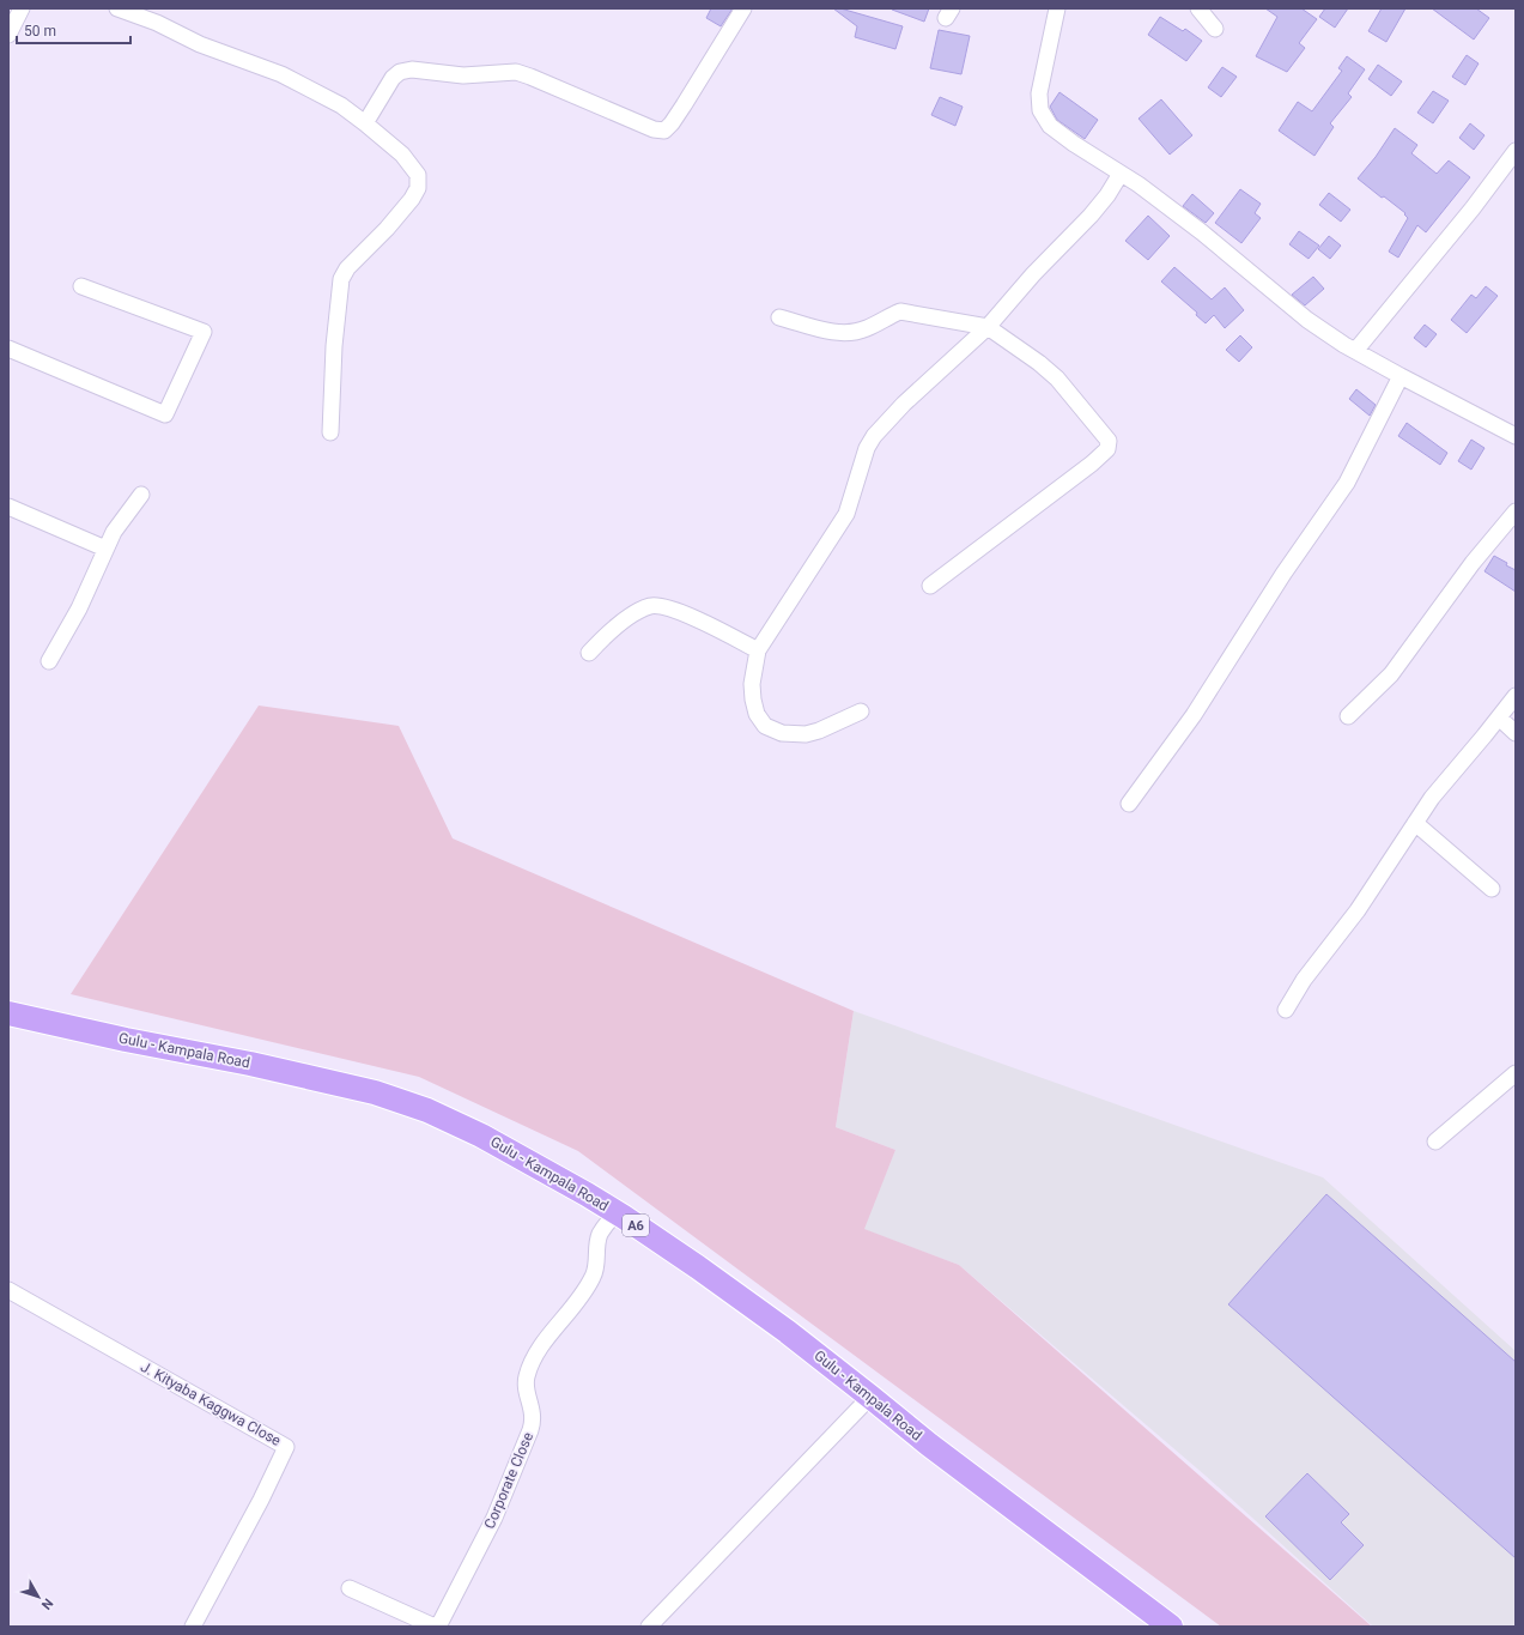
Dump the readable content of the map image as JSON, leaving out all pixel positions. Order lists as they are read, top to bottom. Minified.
{"streets":{"main road":["Gulu - Kampala Road","A6"],"street":["J. Kityaba Kaggwa Close","Corporate Close"]},"crossings":[["Gulu - Kampala Road","Corporate Close"]],"scale_bar":"50 m","north":"bottom right"}
